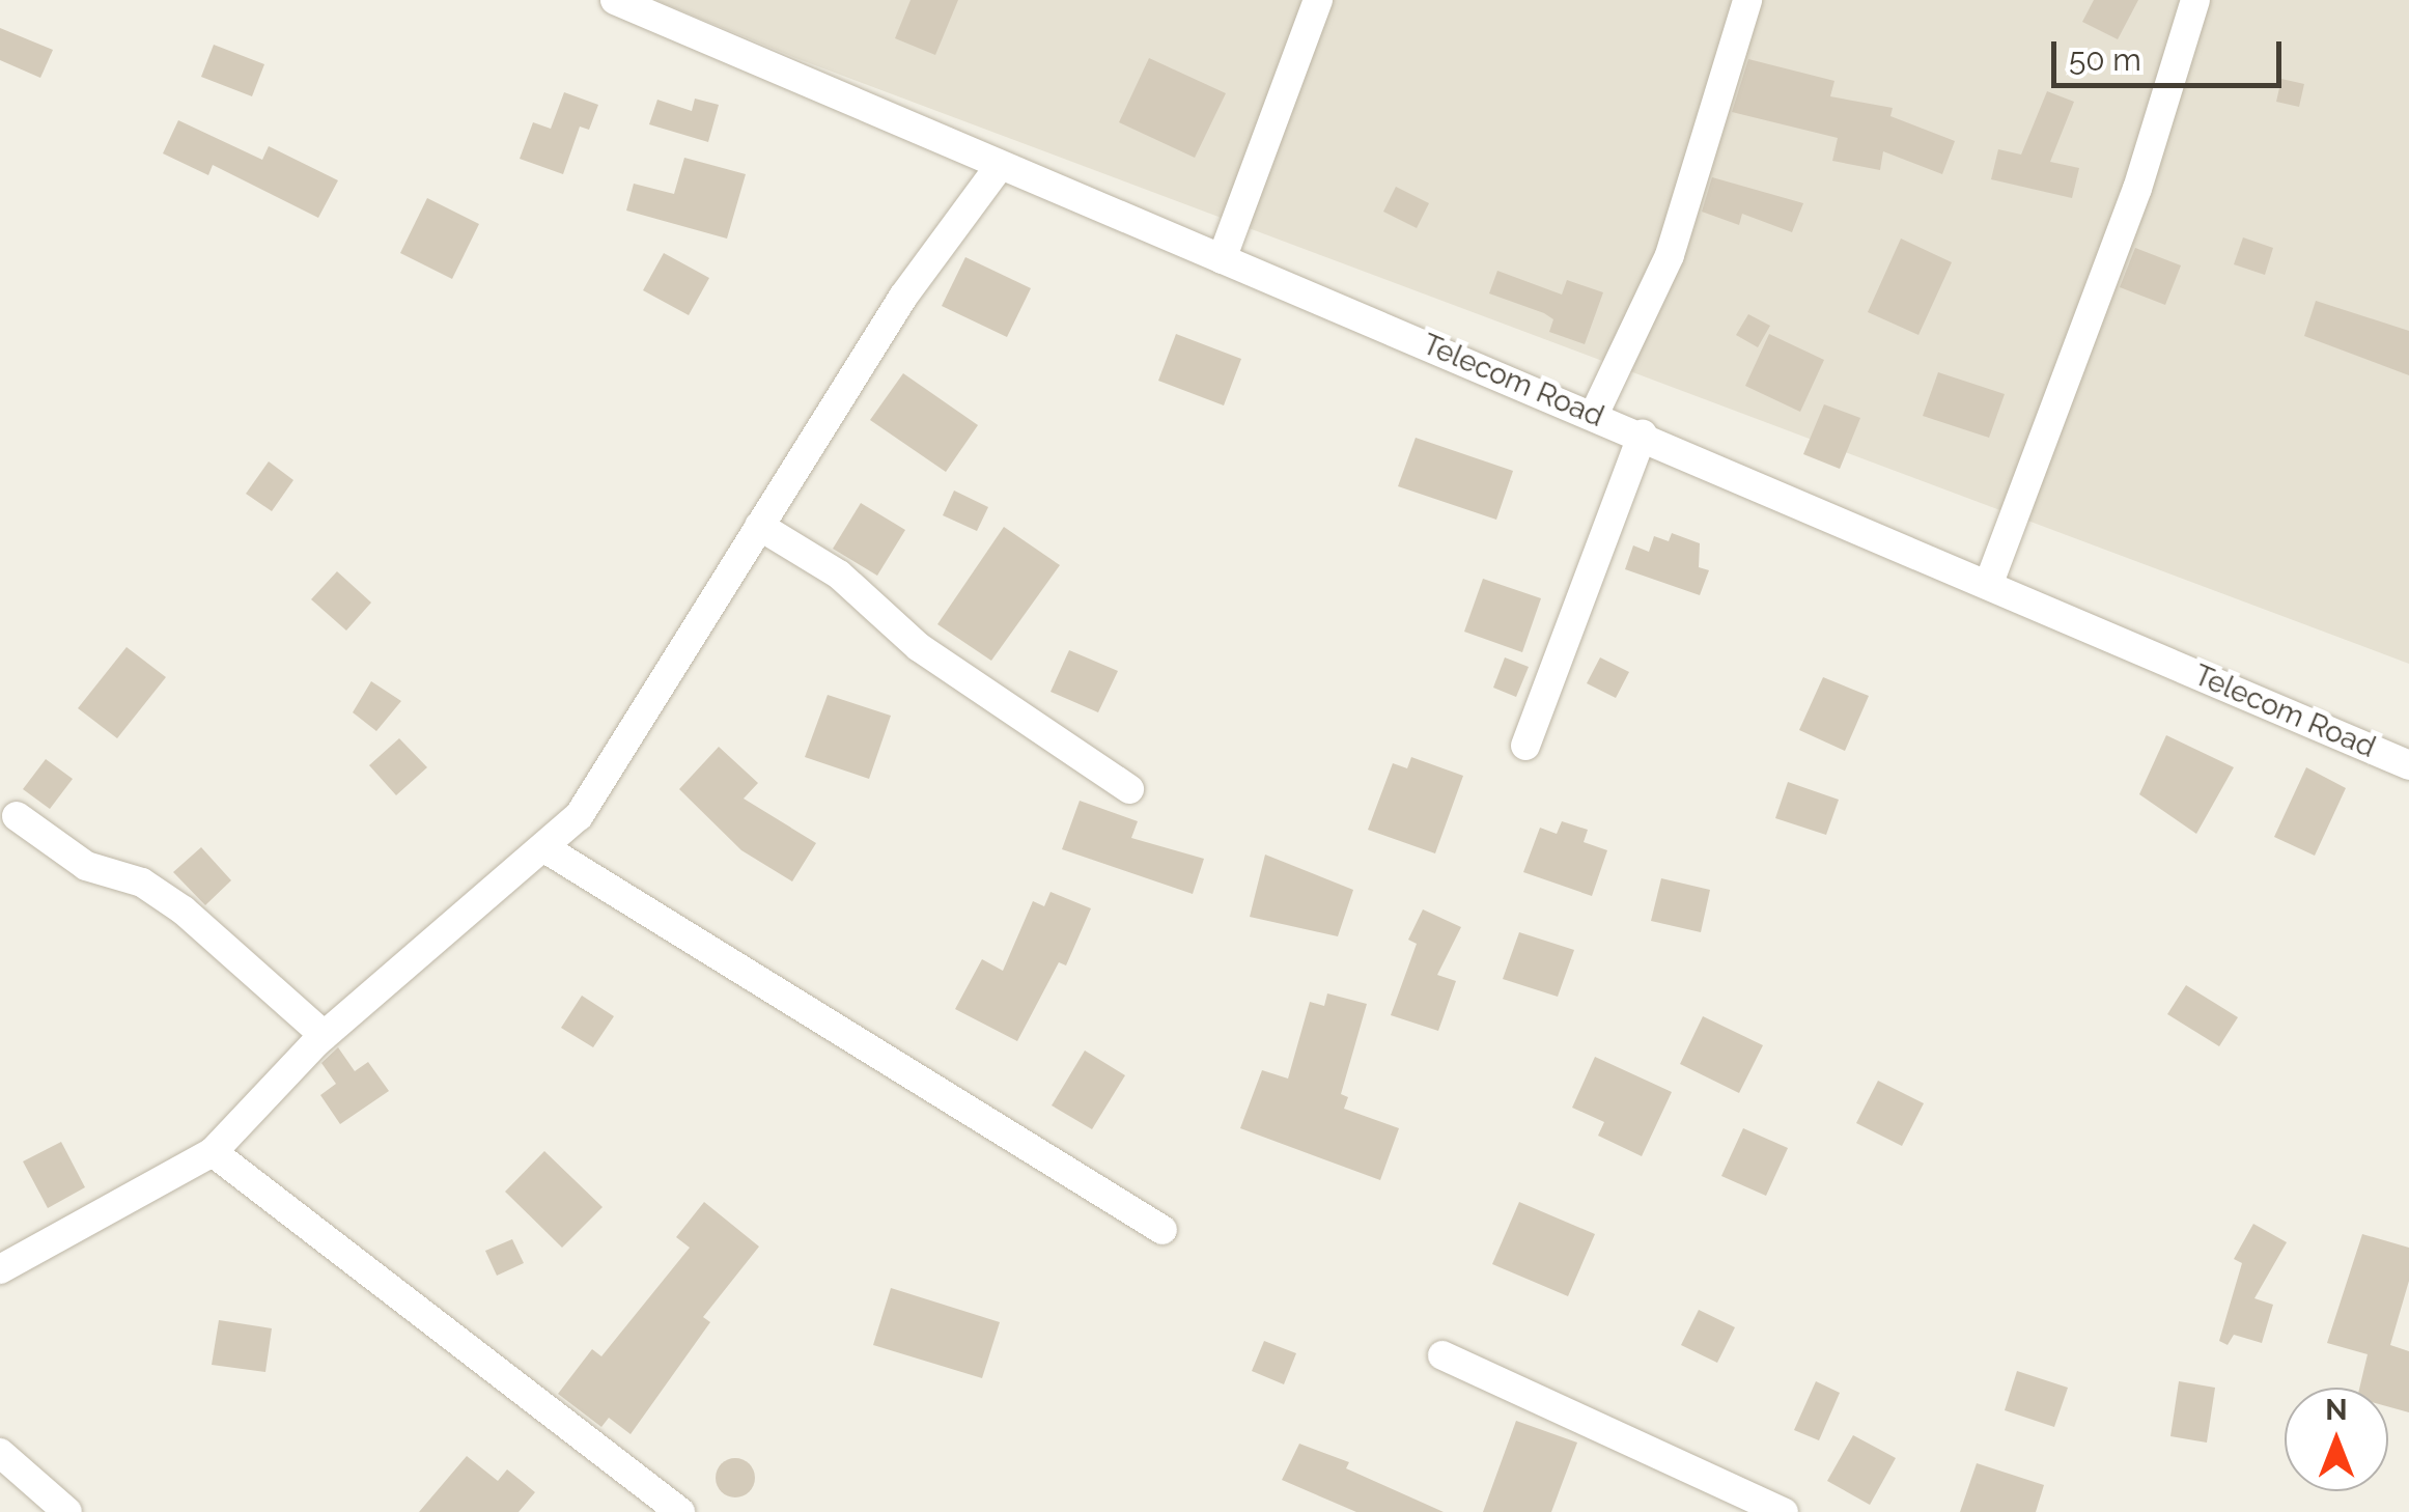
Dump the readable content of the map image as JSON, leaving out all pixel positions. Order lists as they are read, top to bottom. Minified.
{"streets":{"street":["Telecom Road"]},"scale_bar":"50 m","north":"top"}
